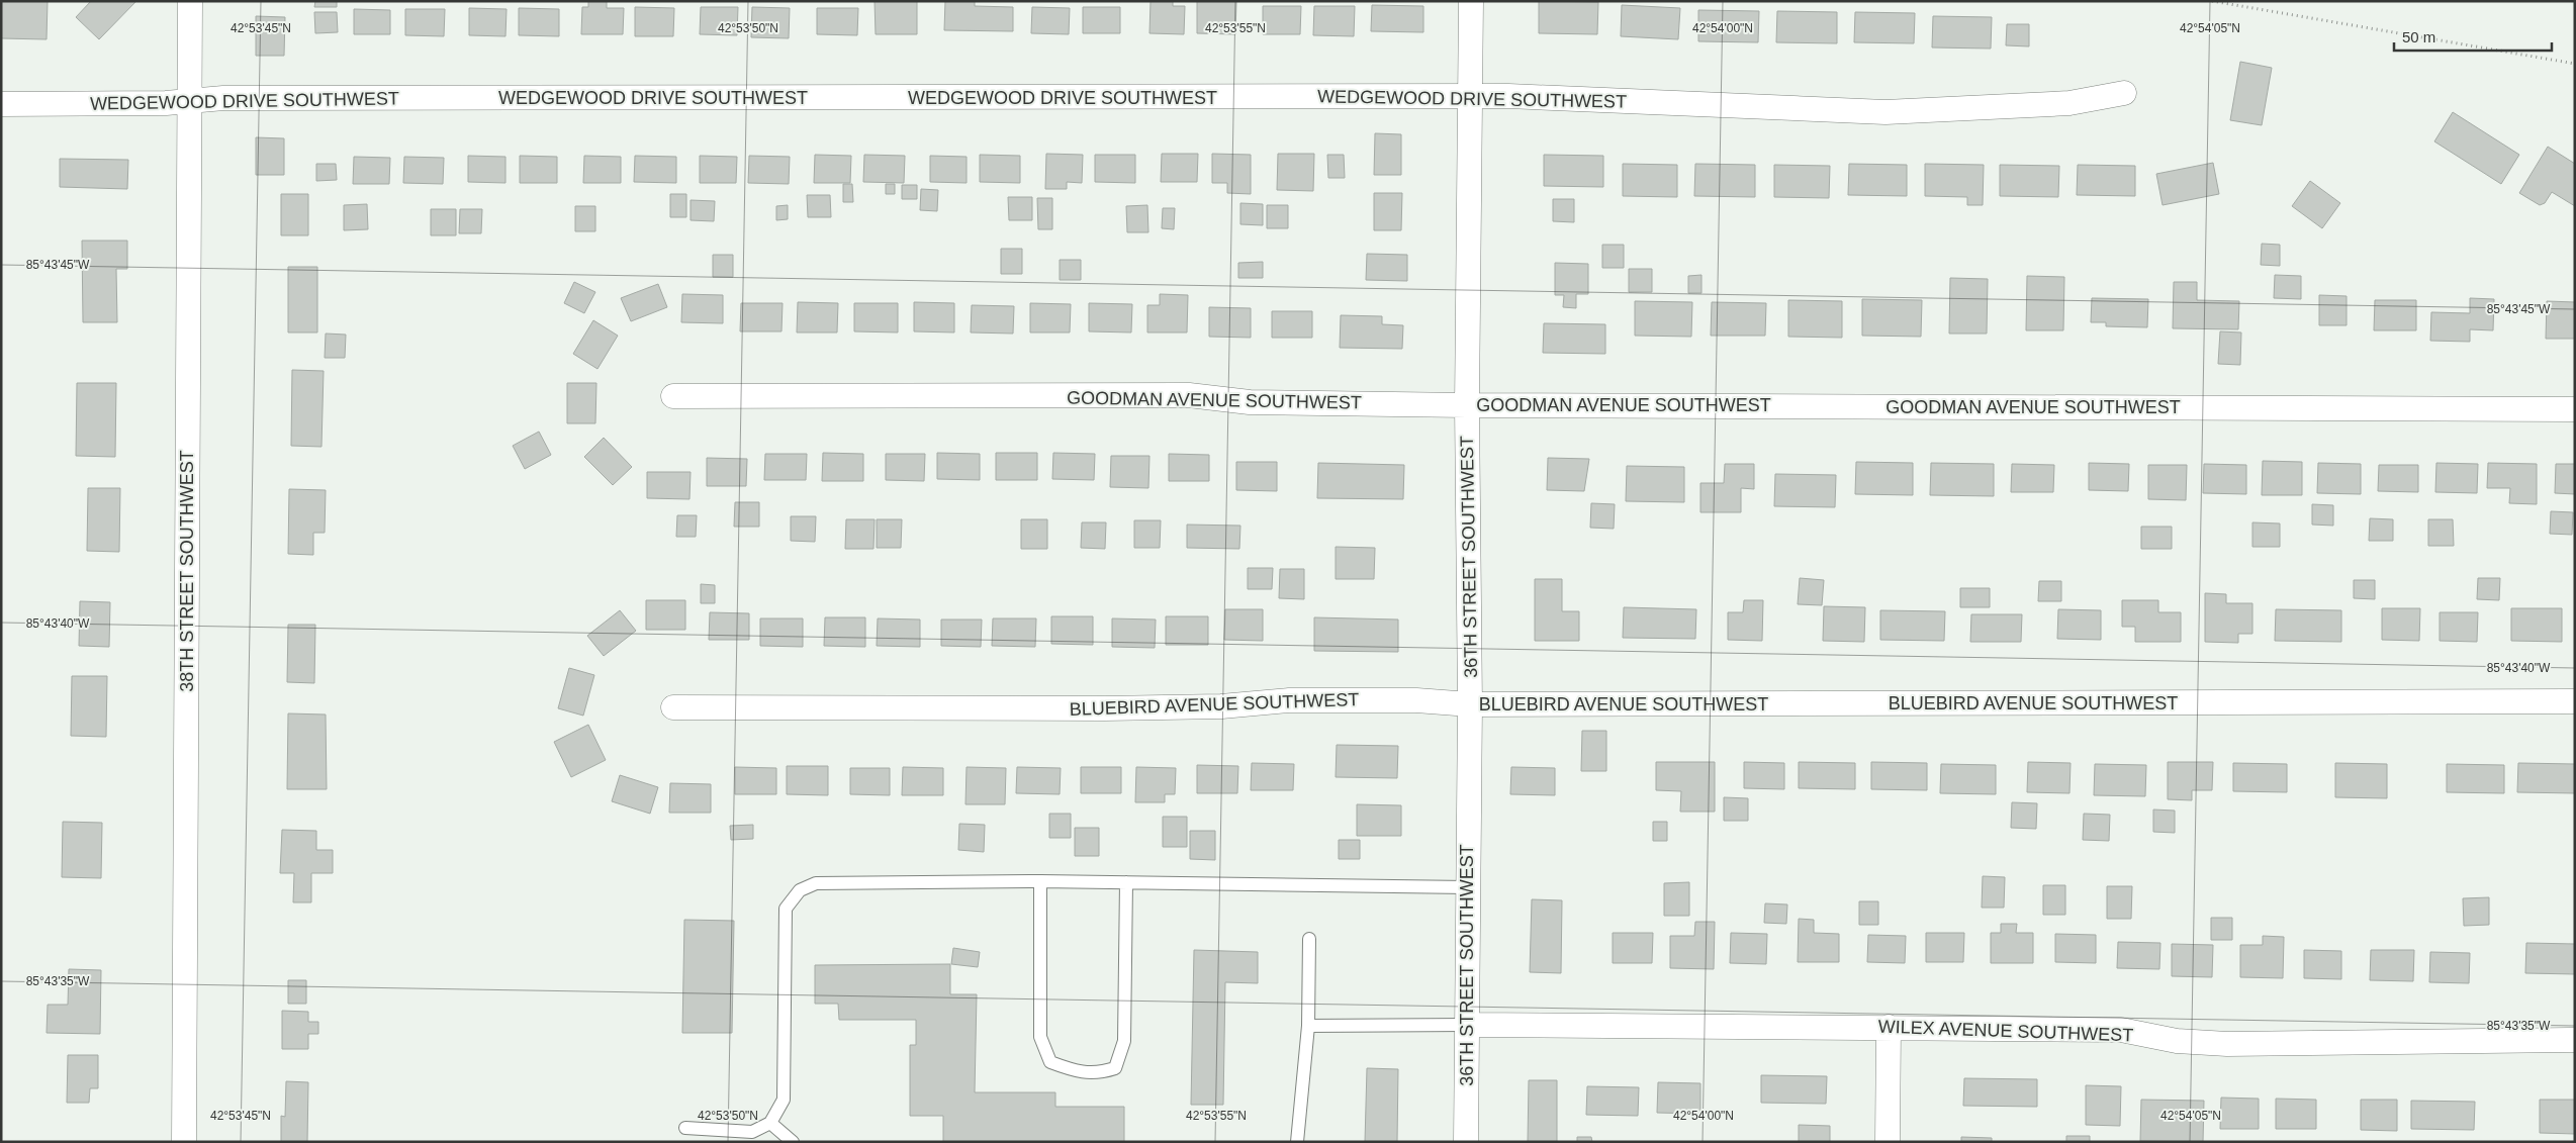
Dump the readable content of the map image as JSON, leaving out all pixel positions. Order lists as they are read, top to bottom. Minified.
{"streets":{"street":["WEDGEWOOD DRIVE SOUTHWEST","GOODMAN AVENUE SOUTHWEST","36TH STREET SOUTHWEST","38TH STREET SOUTHWEST","BLUEBIRD AVENUE SOUTHWEST","WILEX AVENUE SOUTHWEST"]},"crossings":[["WEDGEWOOD DRIVE SOUTHWEST","36TH STREET SOUTHWEST"],["WEDGEWOOD DRIVE SOUTHWEST","38TH STREET SOUTHWEST"],["GOODMAN AVENUE SOUTHWEST","36TH STREET SOUTHWEST"],["36TH STREET SOUTHWEST","BLUEBIRD AVENUE SOUTHWEST"],["36TH STREET SOUTHWEST","WILEX AVENUE SOUTHWEST"]],"scale_bar":"50 m","coordinates":["42°53'45\"N","42°53'50\"N","42°53'55\"N","42°54'00\"N","42°54'05\"N","85°43'45\"W","85°43'40\"W","85°43'35\"W"]}
